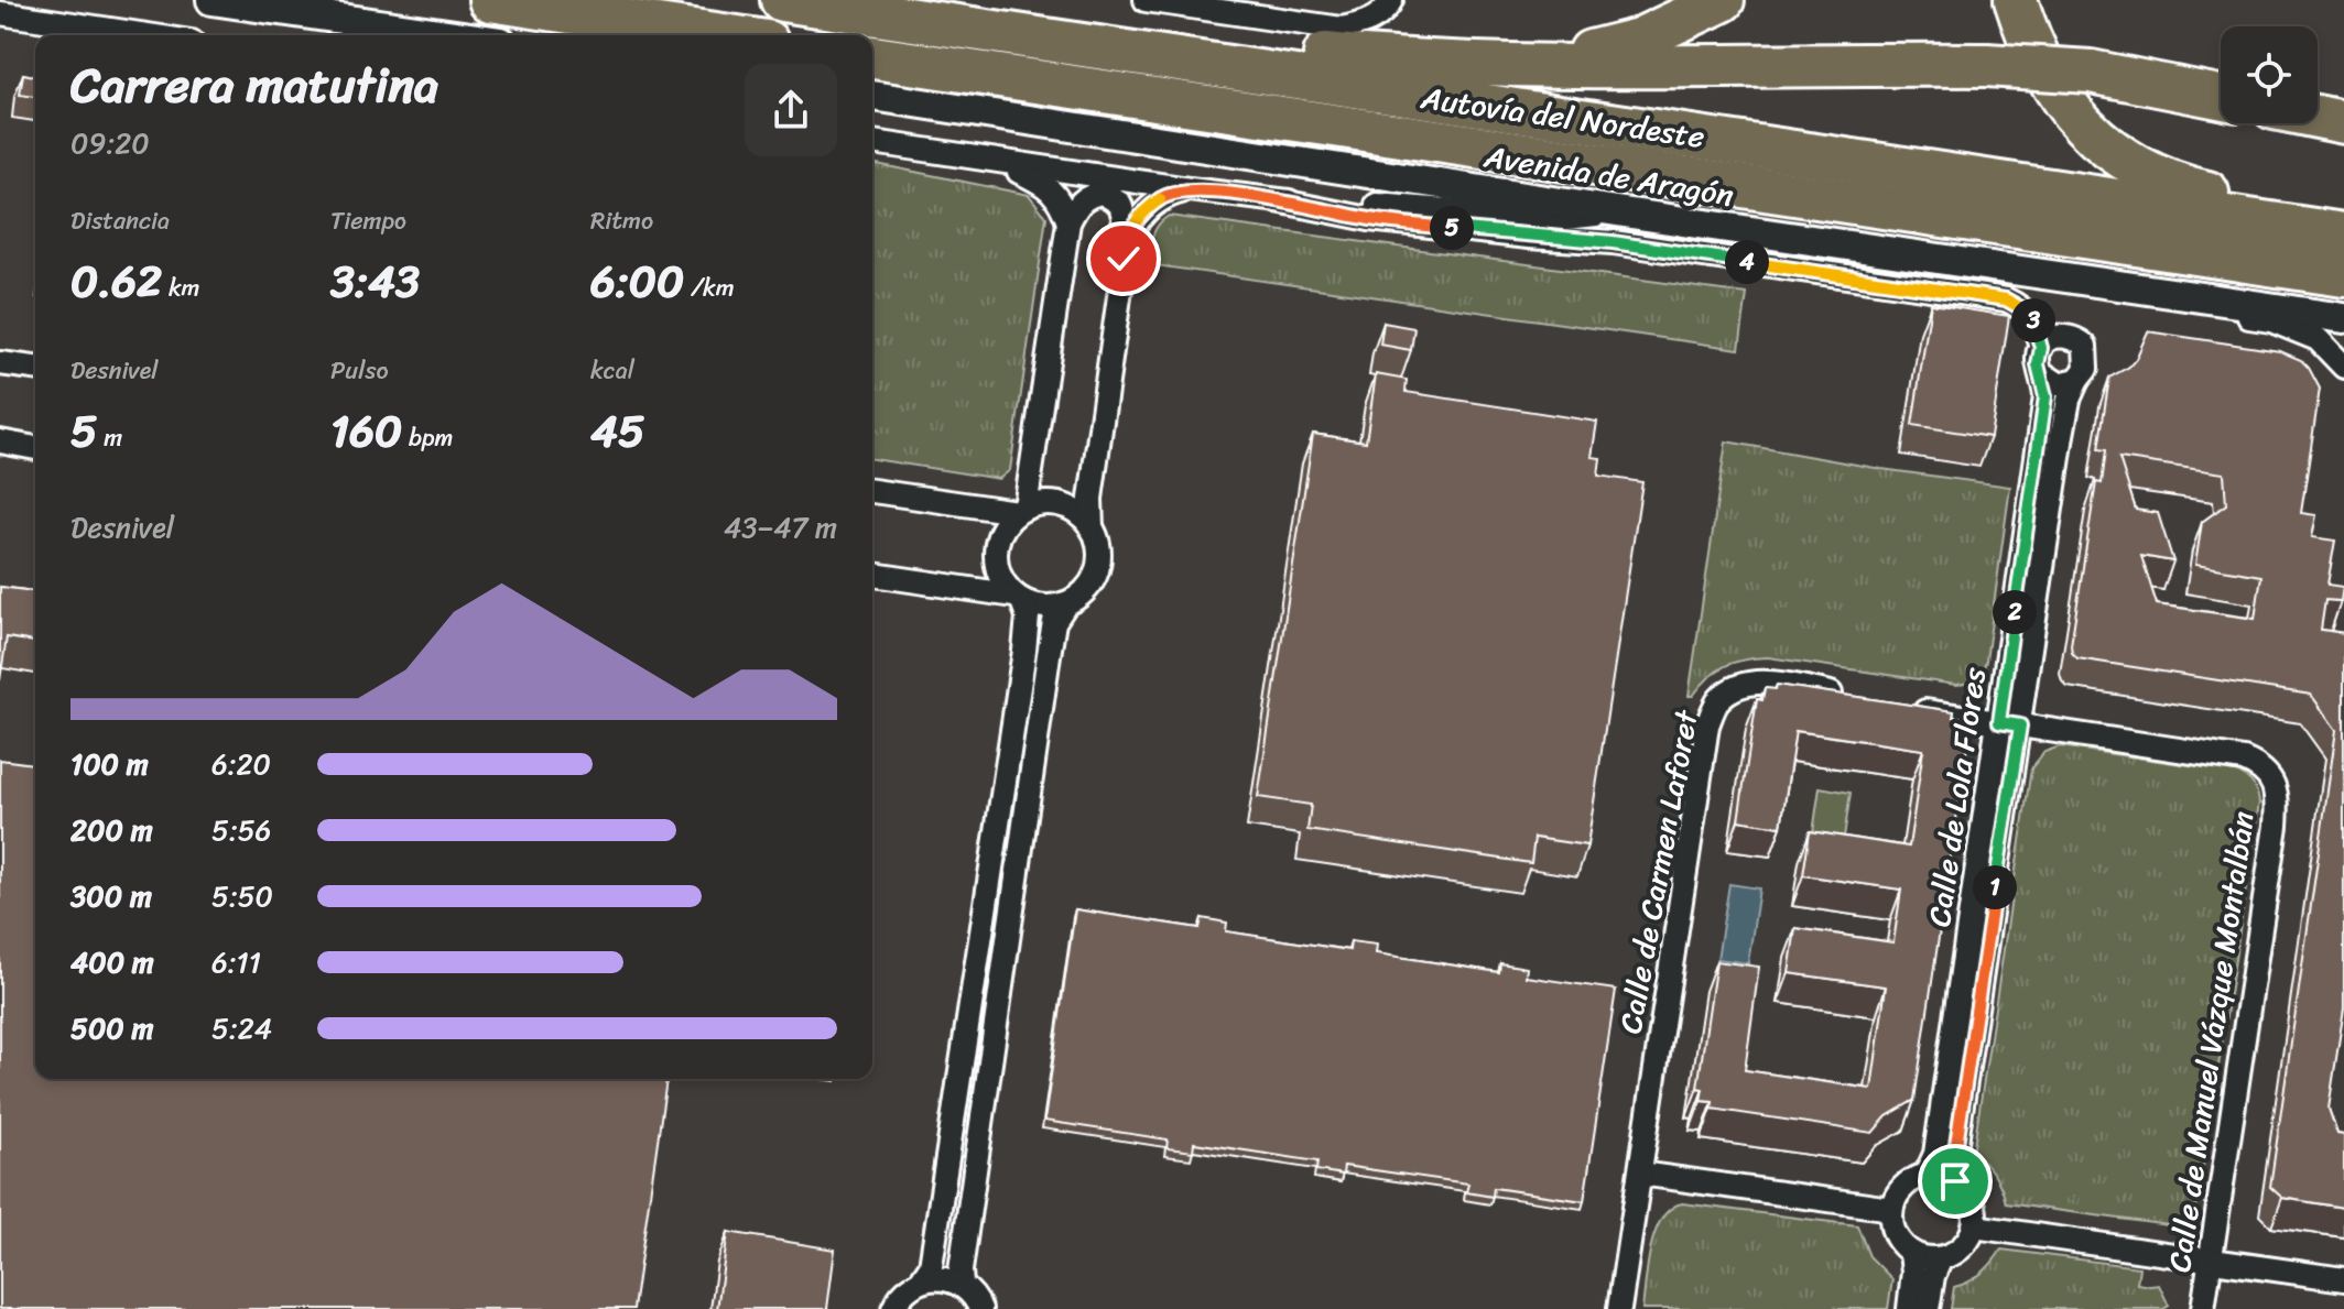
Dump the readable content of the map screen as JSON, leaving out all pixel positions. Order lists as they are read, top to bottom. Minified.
{"streets":{"highway":["Autovía del Nordeste"],"street":["Avenida de Aragón","Calle de Lola Flores","Calle de Carmen Laforet","Calle de Manuel Vázque Montalbán"]},"crossings":[["Calle de Lola Flores","Calle de Manuel Vázque Montalbán"]],"page":{"heading":["Carrera matutina","09:20"],"stats":[["Distancia","0.62 km"],["Tiempo","3:43"],["Ritmo","6:00 /km"],["Desnivel","5 m"],["Pulso","160 bpm"],["kcal","45"]],"pins":["5","4","3","2","1"],"chart":["Desnivel","43–47 m"],"list":[{"name":"100 m","note":"6:20"},{"name":"200 m","note":"5:56"},{"name":"300 m","note":"5:50"},{"name":"400 m","note":"6:11"},{"name":"500 m","note":"5:24"}]}}
